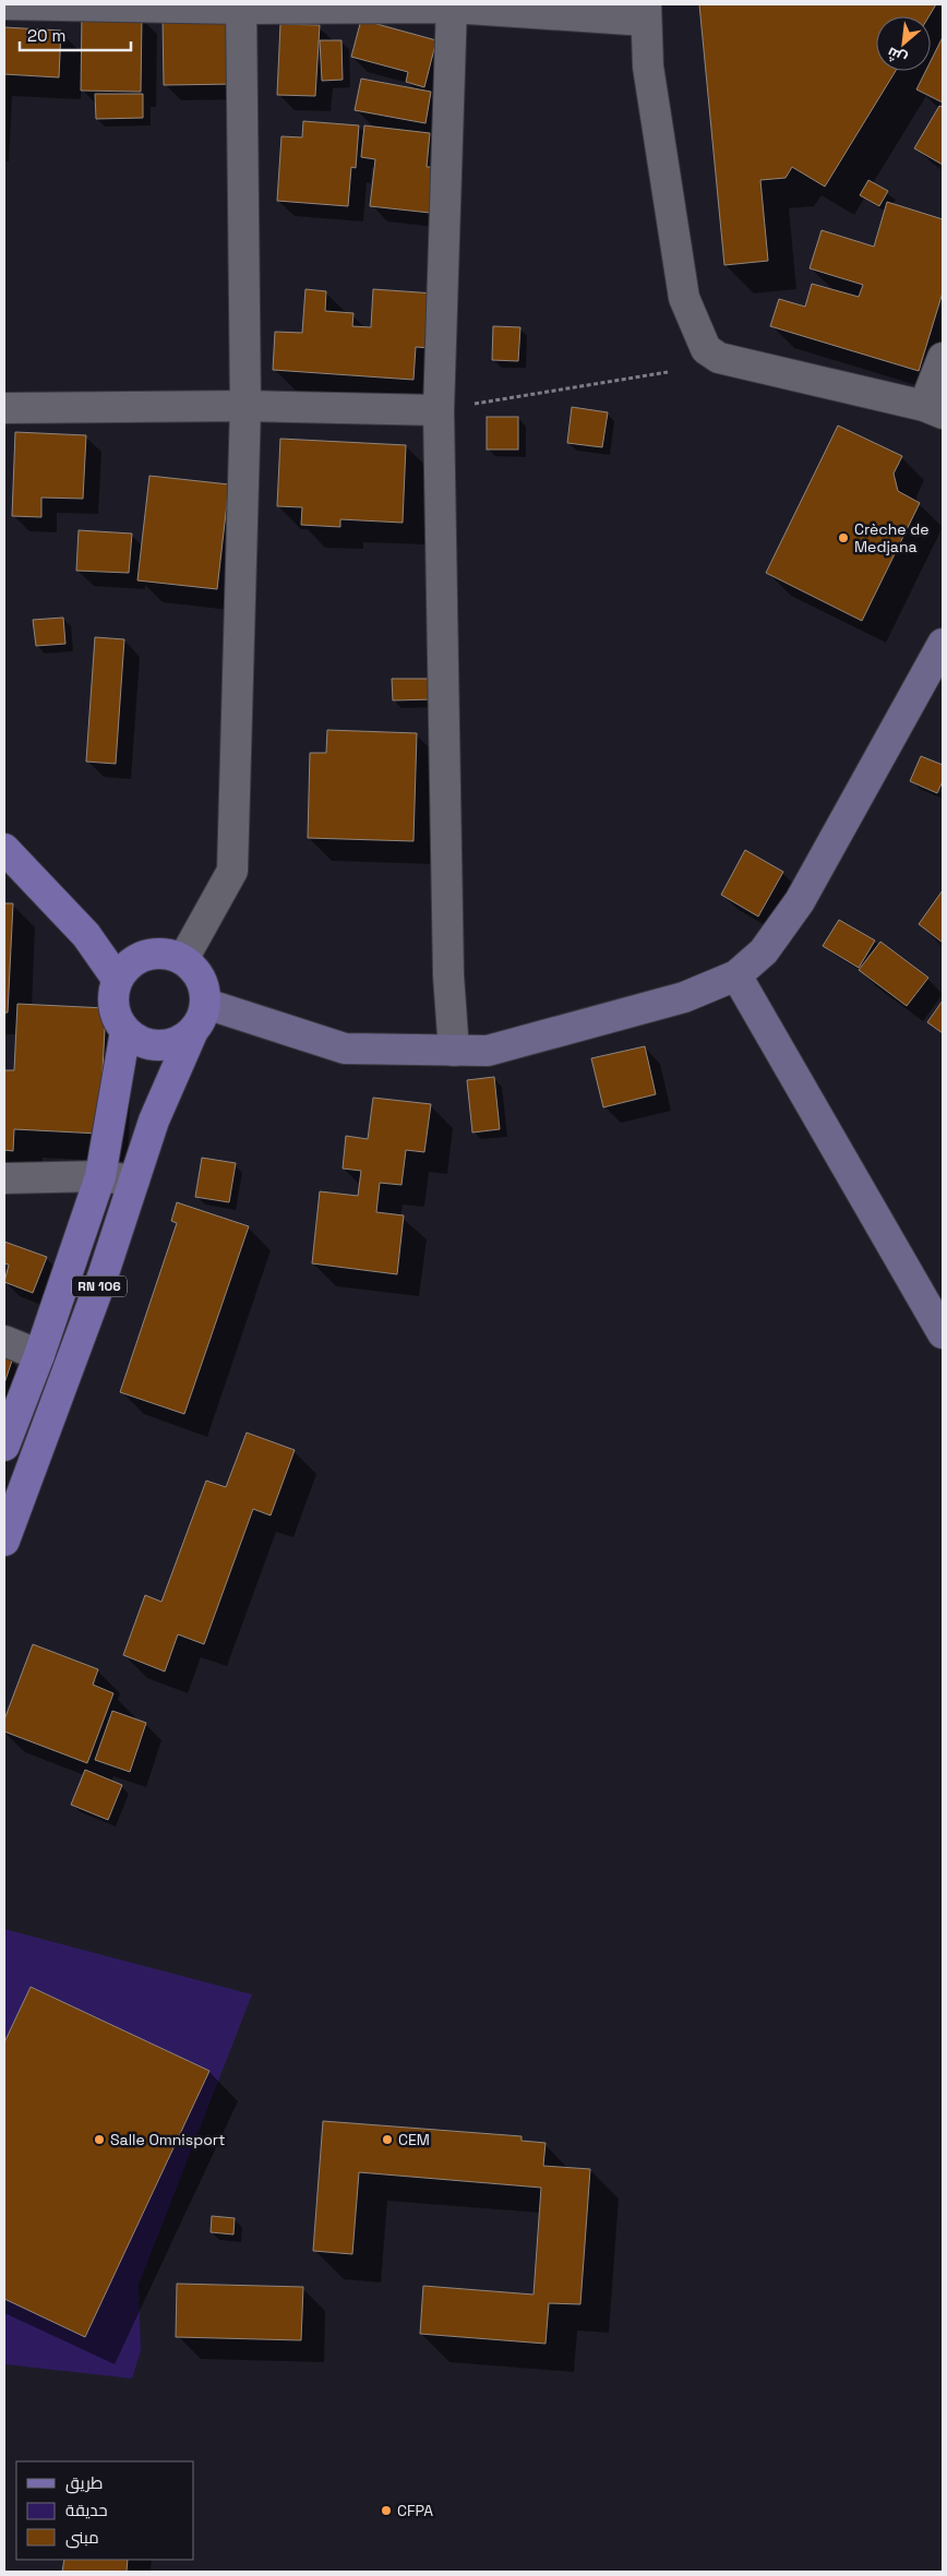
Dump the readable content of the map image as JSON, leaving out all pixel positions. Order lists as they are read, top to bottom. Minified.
{"streets":{"main road":["RN 106"]},"places":["Crèche de Medjana","Salle Omnisport","CEM","CFPA"],"legend":["طريق","حديقة","مبنى"],"scale_bar":"20 m","north":"bottom left"}
